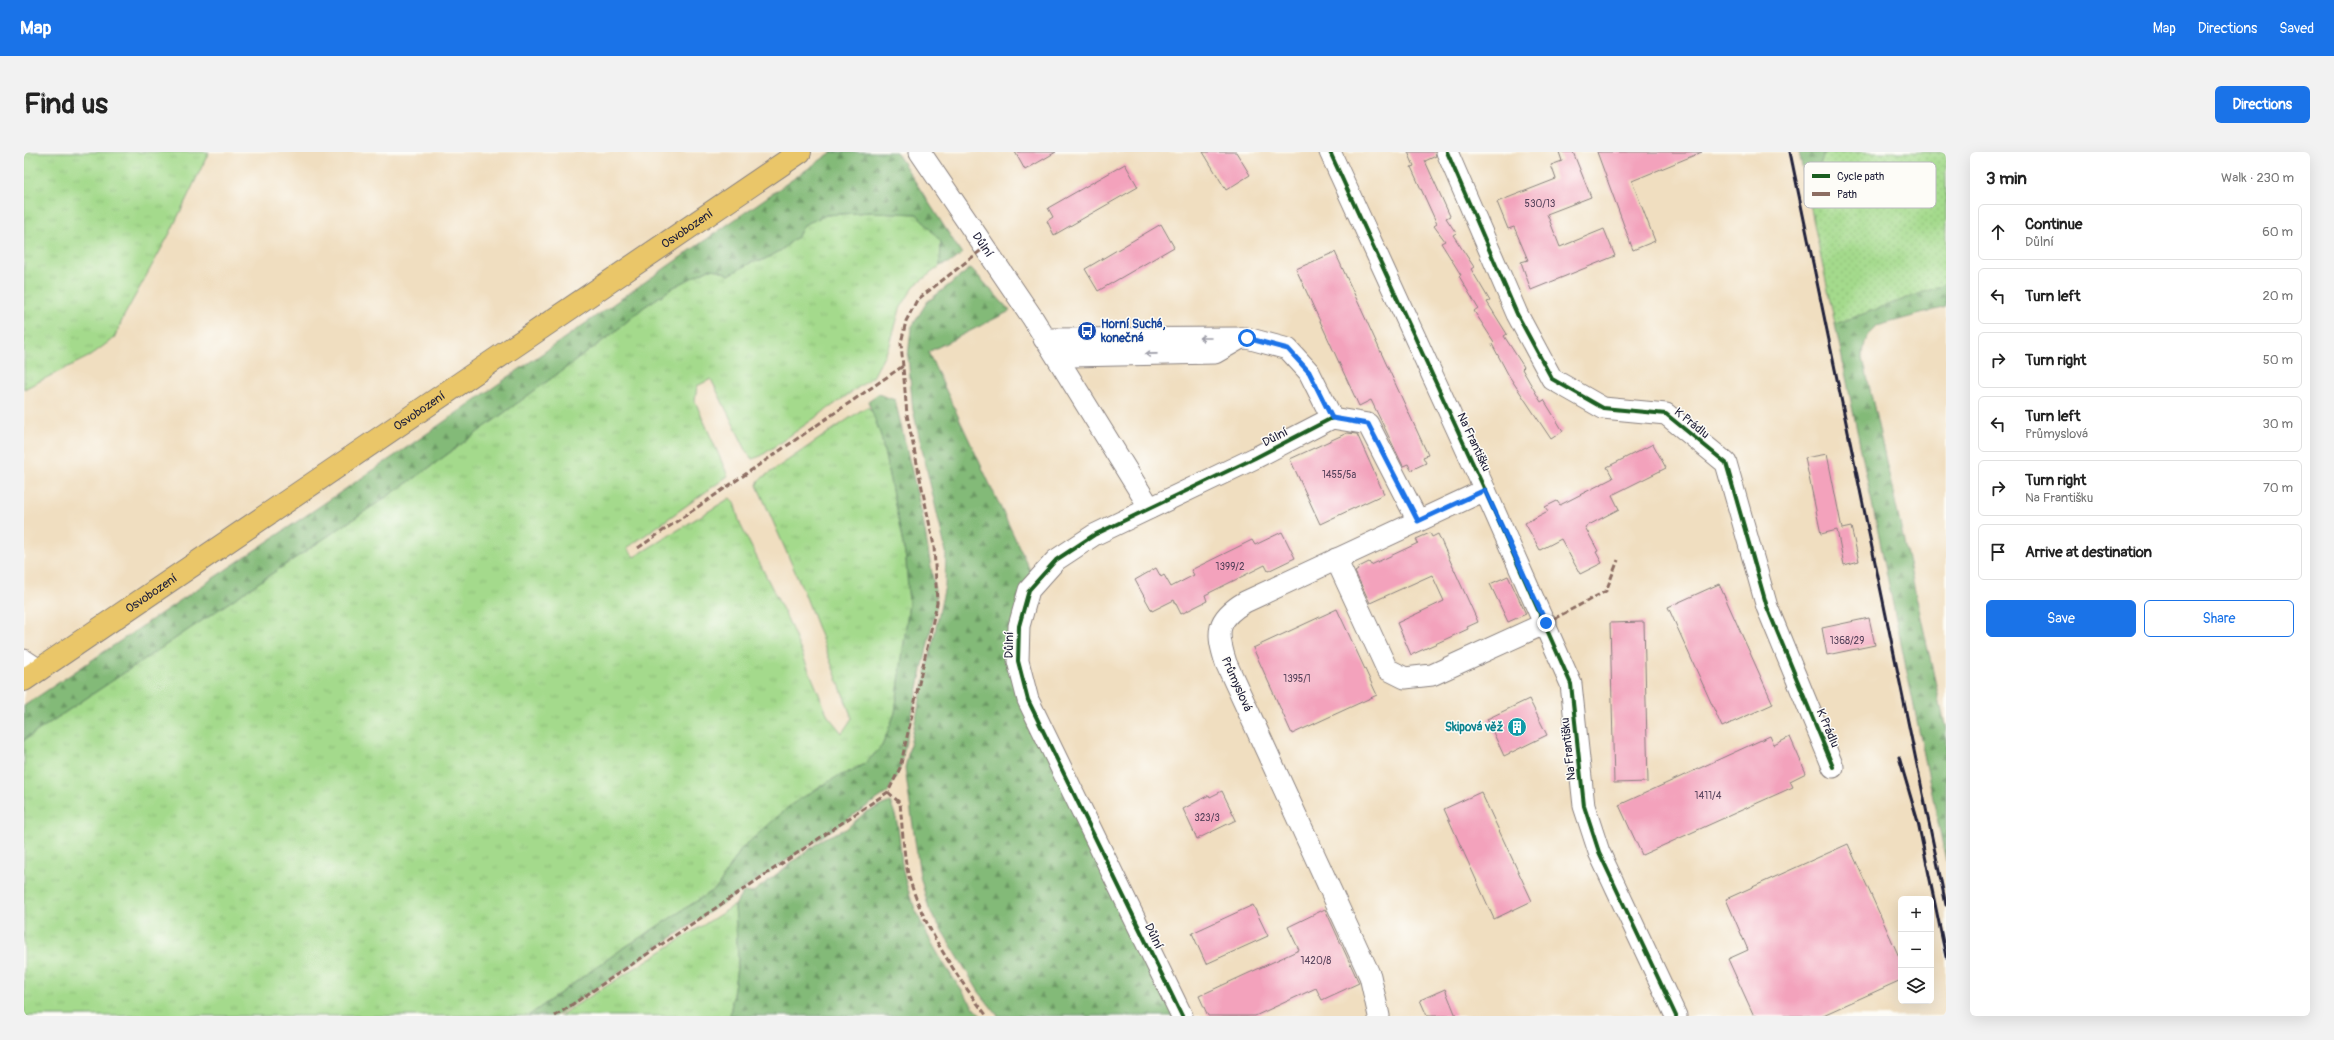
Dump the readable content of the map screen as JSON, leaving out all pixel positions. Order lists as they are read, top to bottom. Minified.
{"streets":{"main road":["Osvobození"],"street":["Důlní","K Prádlu","Na Františku","Průmyslová"]},"crossings":[["Na Františku","Průmyslová"]],"places":{"bus stop":["Horní Suchá, konečná"],"building":["Skipová věž"]},"house_numbers":["530/13","1455/5a","1399/2","1368/29","1395/1","1411/4","323/3","1420/8"],"legend":["Cycle path","Path"],"page":{"header":"Map","nav":["Map","Directions","Saved"],"buttons":["Directions",["Save","Share"]],"title":"Find us","heading":["3 min","Walk · 230 m"],"list":[["Continue","Důlní","60 m"],["Turn left","20 m"],["Turn right","50 m"],["Turn left","Průmyslová","30 m"],["Turn right","Na Františku","70 m"],"Arrive at destination"],"map_buttons":["+","−"]}}
